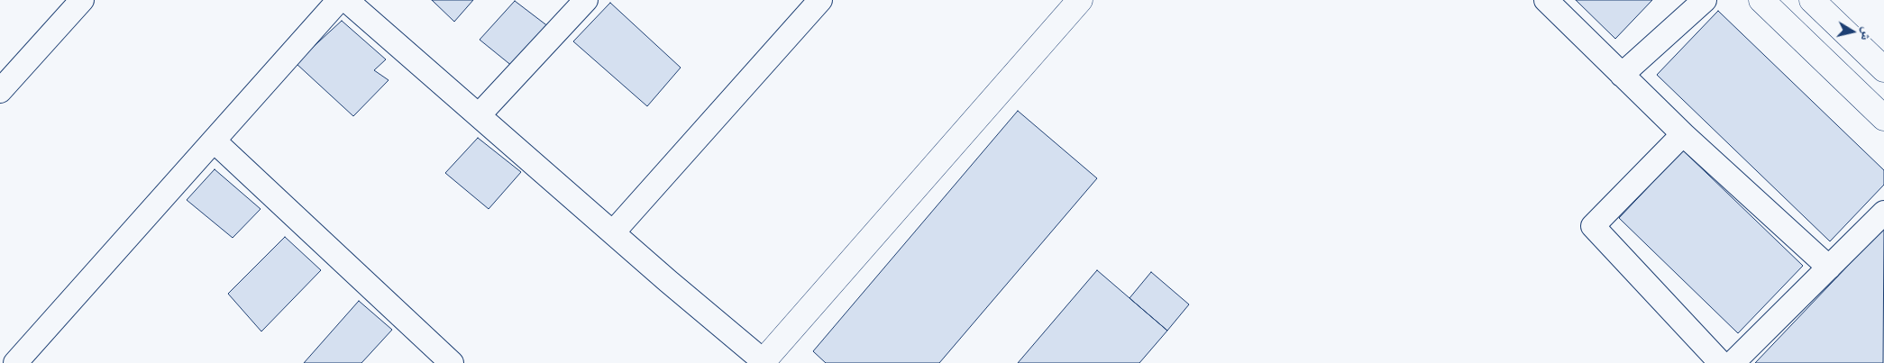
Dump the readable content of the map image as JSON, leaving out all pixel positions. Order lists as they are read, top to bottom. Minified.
{"north":"right"}
